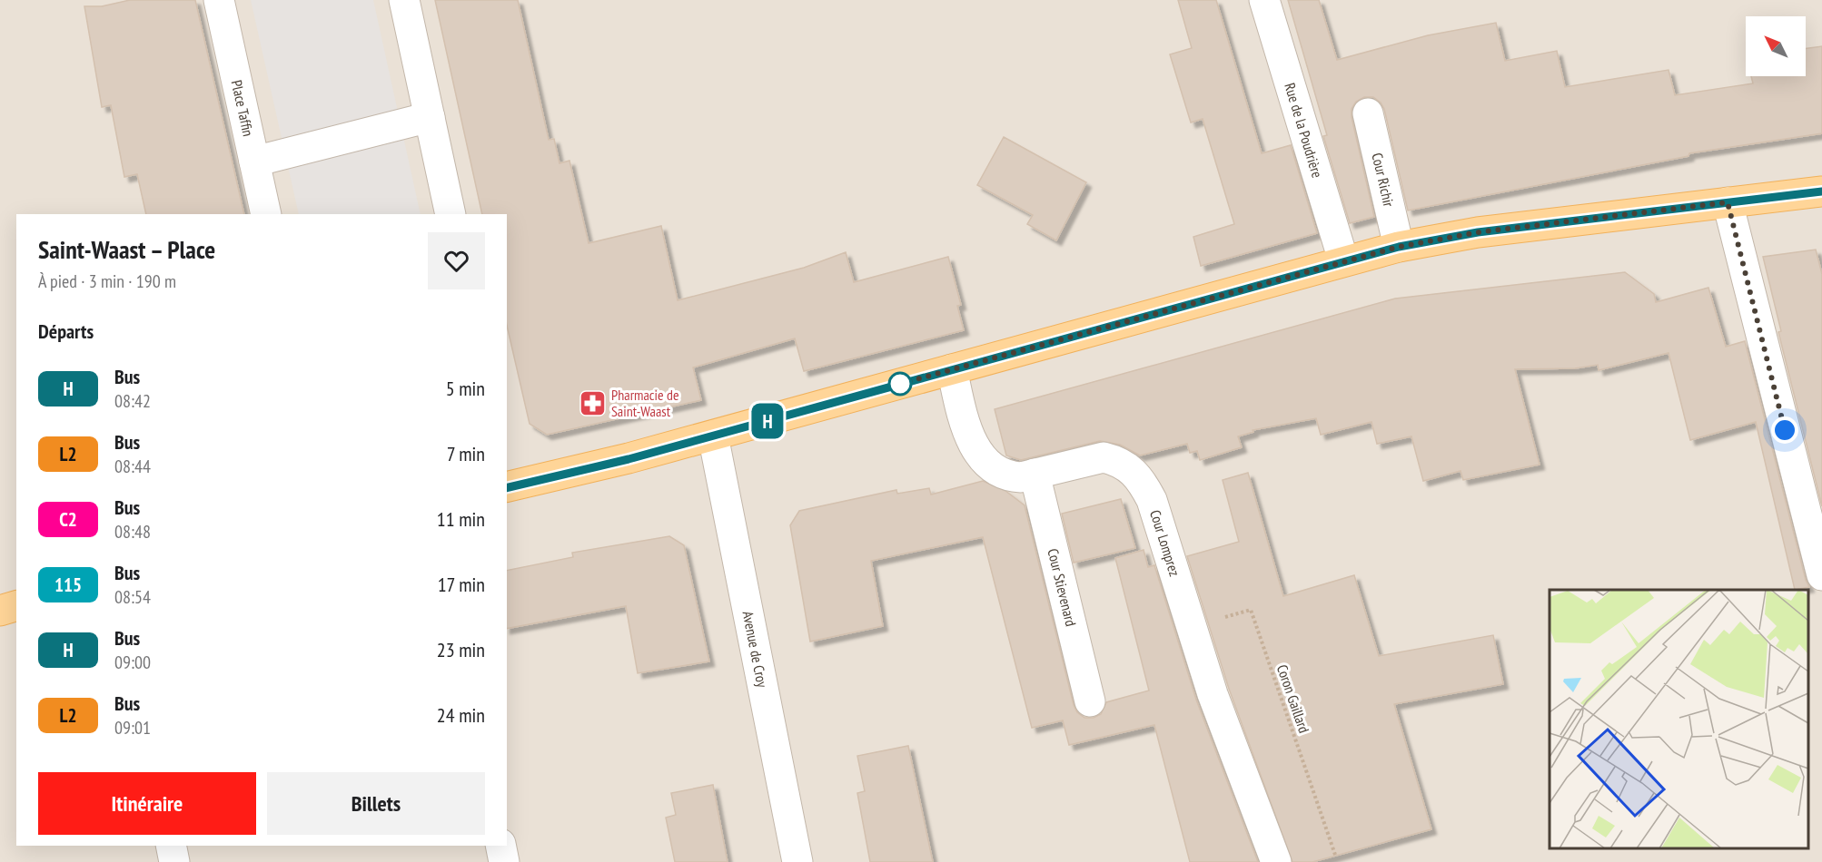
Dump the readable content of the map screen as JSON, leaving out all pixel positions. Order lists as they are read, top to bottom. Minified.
{"streets":{"street":["Place Taffin","Rue de la Poudrière","Cour Richir","Cour Lomprez","Cour Stievenard","Avenue de Croy"],"path":["Coron Gaillard"]},"crossings":[["Cour Lomprez","Cour Stievenard"],["Cour Lomprez","Coron Gaillard"]],"places":{"pharmacy":["Pharmacie de Saint-Waast"]},"lines":["bus line H"],"north":"top left","page":{"on_map":"H","heading":[["Saint-Waast – Place","À pied · 3 min · 190 m"],"Départs"],"list":[{"mark":"H","name":"Bus","note":"08:42","value":"5 min"},{"mark":"L2","name":"Bus","note":"08:44","value":"7 min"},{"mark":"C2","name":"Bus","note":"08:48","value":"11 min"},{"mark":"115","name":"Bus","note":"08:54","value":"17 min"},{"mark":"H","name":"Bus","note":"09:00","value":"23 min"},{"mark":"L2","name":"Bus","note":"09:01","value":"24 min"}],"buttons":["Itinéraire","Billets"]}}
